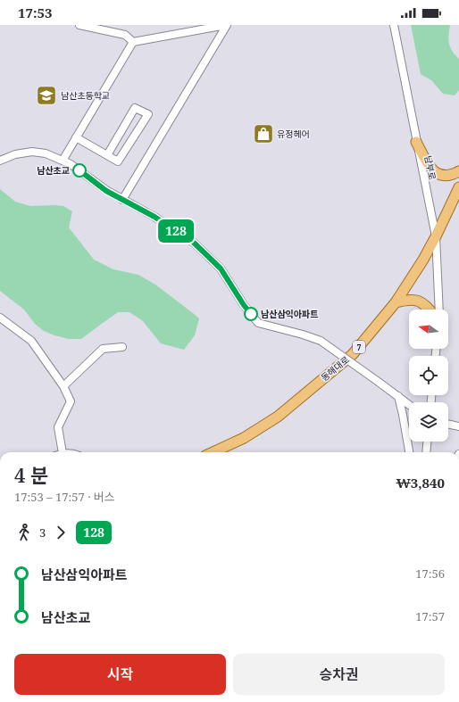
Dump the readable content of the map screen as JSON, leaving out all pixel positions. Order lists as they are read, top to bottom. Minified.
{"streets":{"main road":["7","동해대로"],"street":["남부로"]},"crossings":[["남부로","동해대로"]],"places":{"school or university":["남산초등학교"],"shop":["유정헤어"],"other":["남산초교","남산삼익아파트"]},"lines":["bus line 128"],"north":"left","page":{"status":"17:53","on_map":"128","heading":["4 분","17:53 – 17:57 · 버스","₩3,840"],"legs":["3","128"],"list":[{"name":"남산삼익아파트","value":"17:56"},{"name":"남산초교","value":"17:57"}],"buttons":["시작","승차권"]}}
